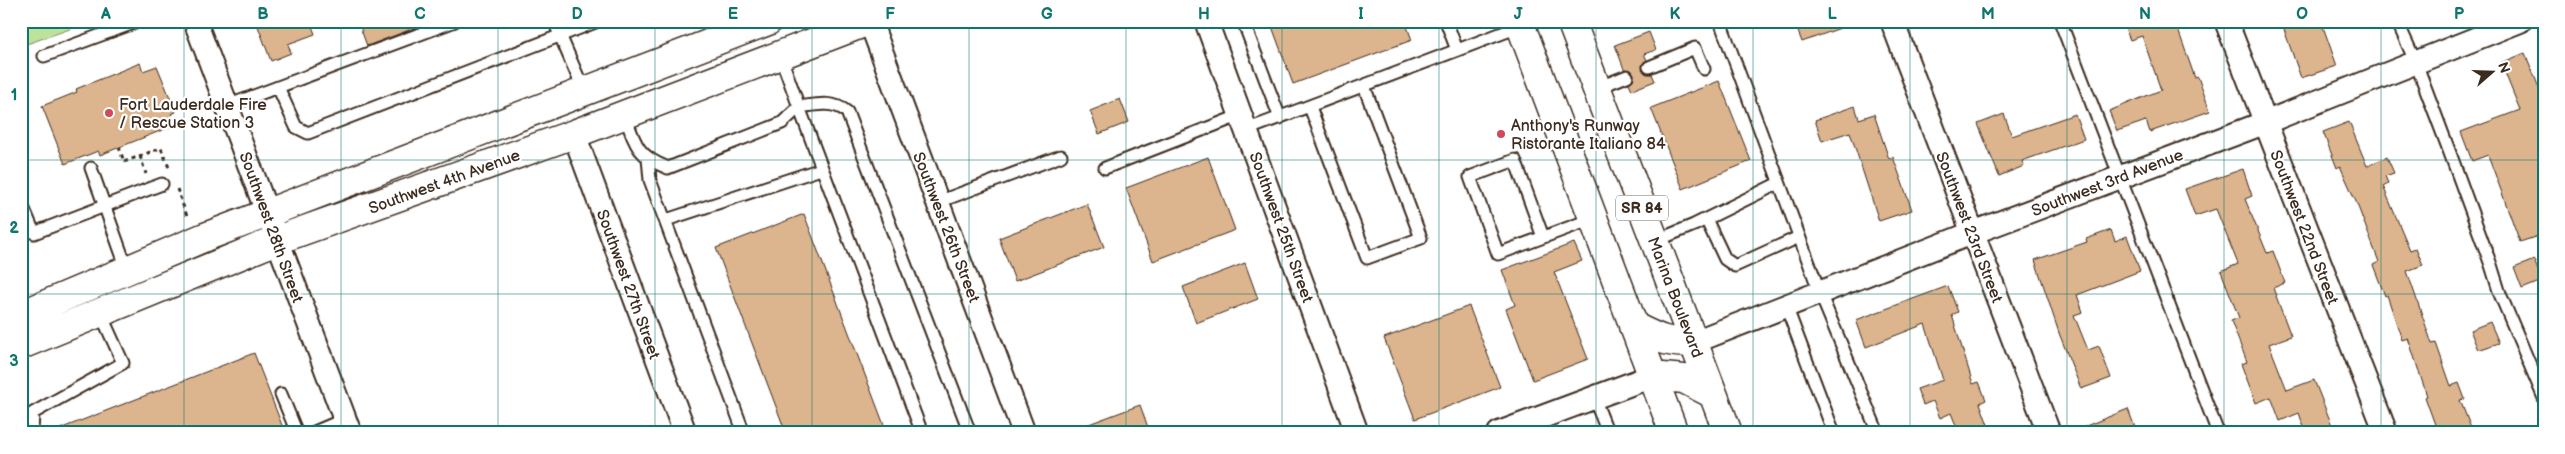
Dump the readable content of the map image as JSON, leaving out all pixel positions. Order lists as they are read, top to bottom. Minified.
{"streets":{"street":["Southwest 4th Avenue","Southwest 3rd Avenue","SR 84","Southwest 28th Street","Southwest 26th Street","Southwest 25th Street","Southwest 23rd Street","Southwest 22nd Street","Southwest 27th Street","Marina Boulevard"]},"crossings":[["Southwest 4th Avenue","Southwest 28th Street"],["Southwest 4th Avenue","Southwest 26th Street"],["Southwest 4th Avenue","Southwest 27th Street"],["Southwest 3rd Avenue","Southwest 23rd Street"],["Southwest 3rd Avenue","Southwest 22nd Street"],["Southwest 3rd Avenue","Marina Boulevard"]],"places":["Fort Lauderdale Fire / Rescue Station 3","Anthony's Runway Ristorante Italiano 84"],"north":"right","grid":{"columns":["A","B","C","D","E","F","G","H","I","J","K","L","M","N","O","P"],"rows":["1","2","3"]}}
